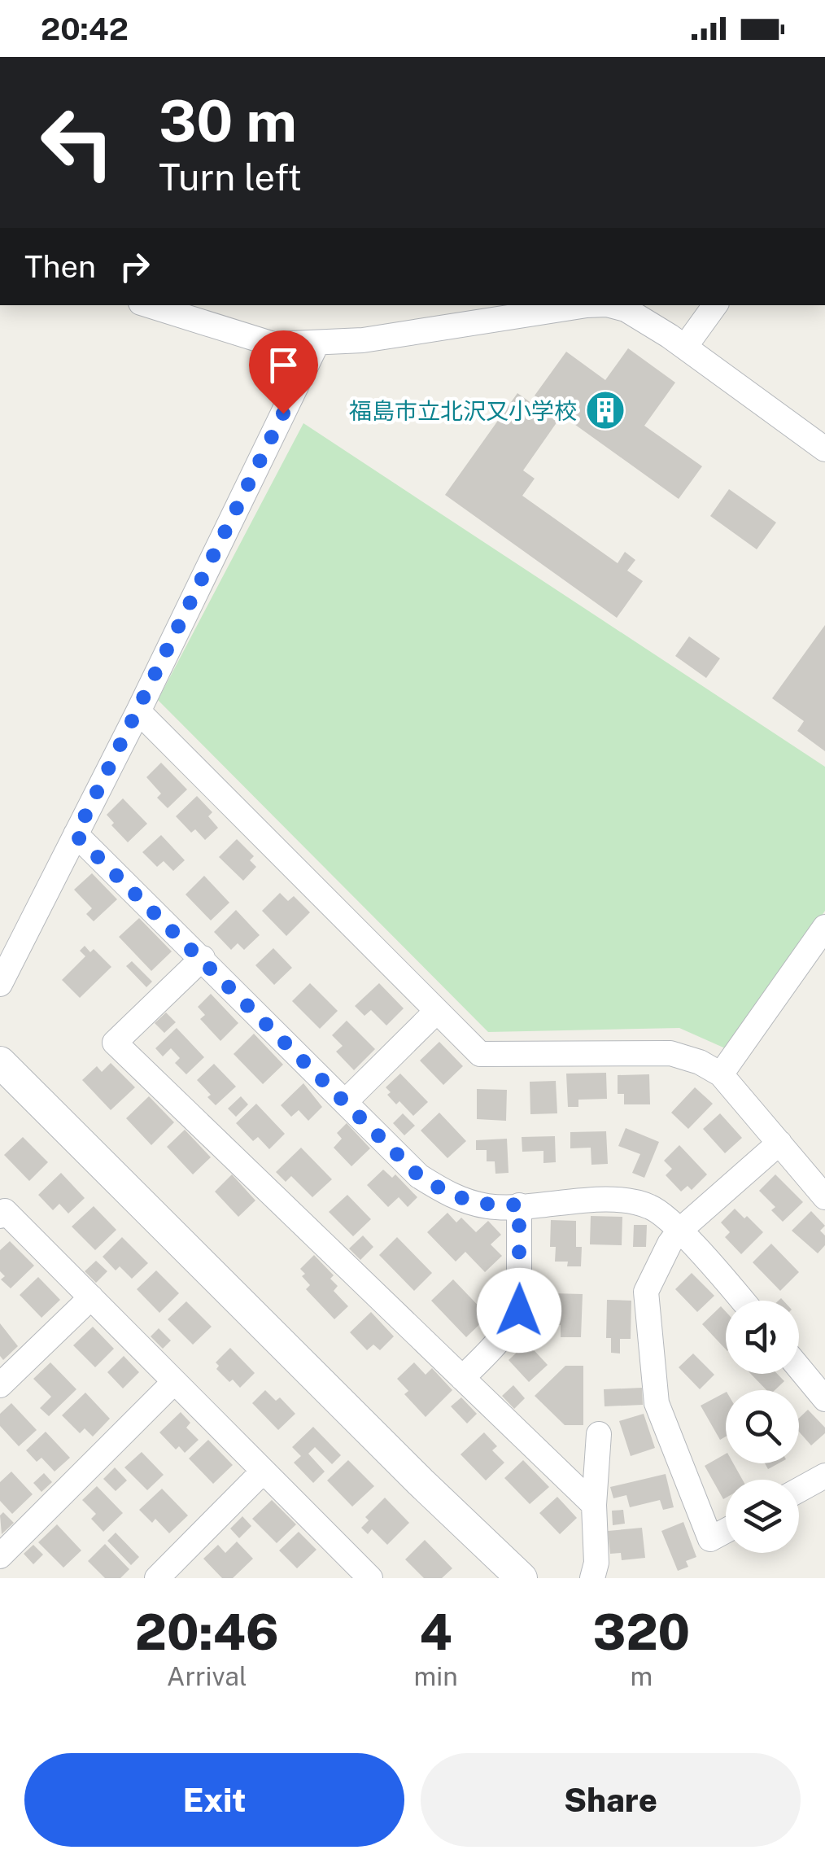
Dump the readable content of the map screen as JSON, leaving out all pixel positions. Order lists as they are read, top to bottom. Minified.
{"places":{"building":["福島市立北沢又小学校"]},"page":{"status":"20:42","turn":["30 m","Turn left"],"then":"Then","eta":["20:46","Arrival","4","min","320","m"],"buttons":["Exit","Share"]}}
